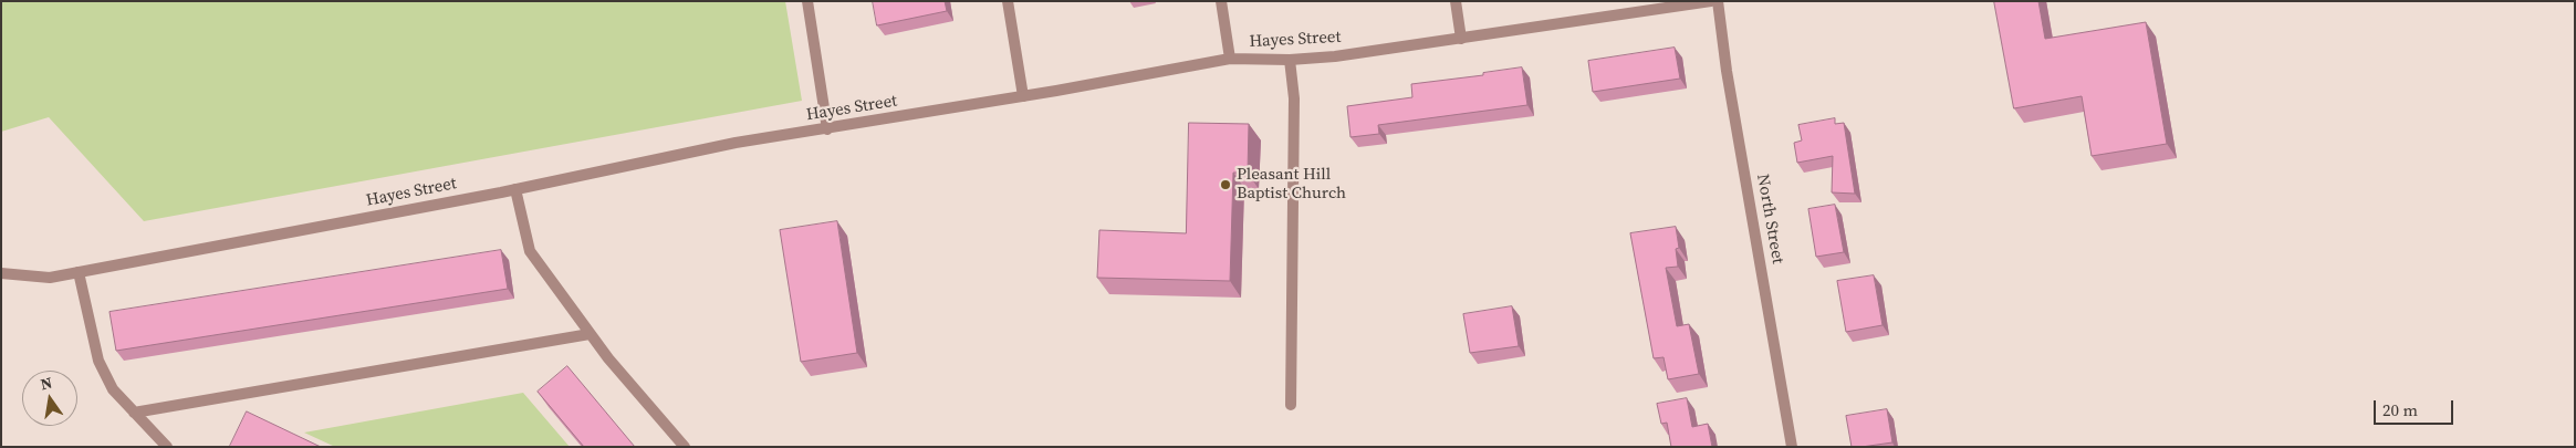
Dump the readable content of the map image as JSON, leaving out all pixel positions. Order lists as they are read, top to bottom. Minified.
{"streets":{"street":["Hayes Street","North Street"]},"places":["Pleasant Hill Baptist Church"],"scale_bar":"20 m","north":"top"}
